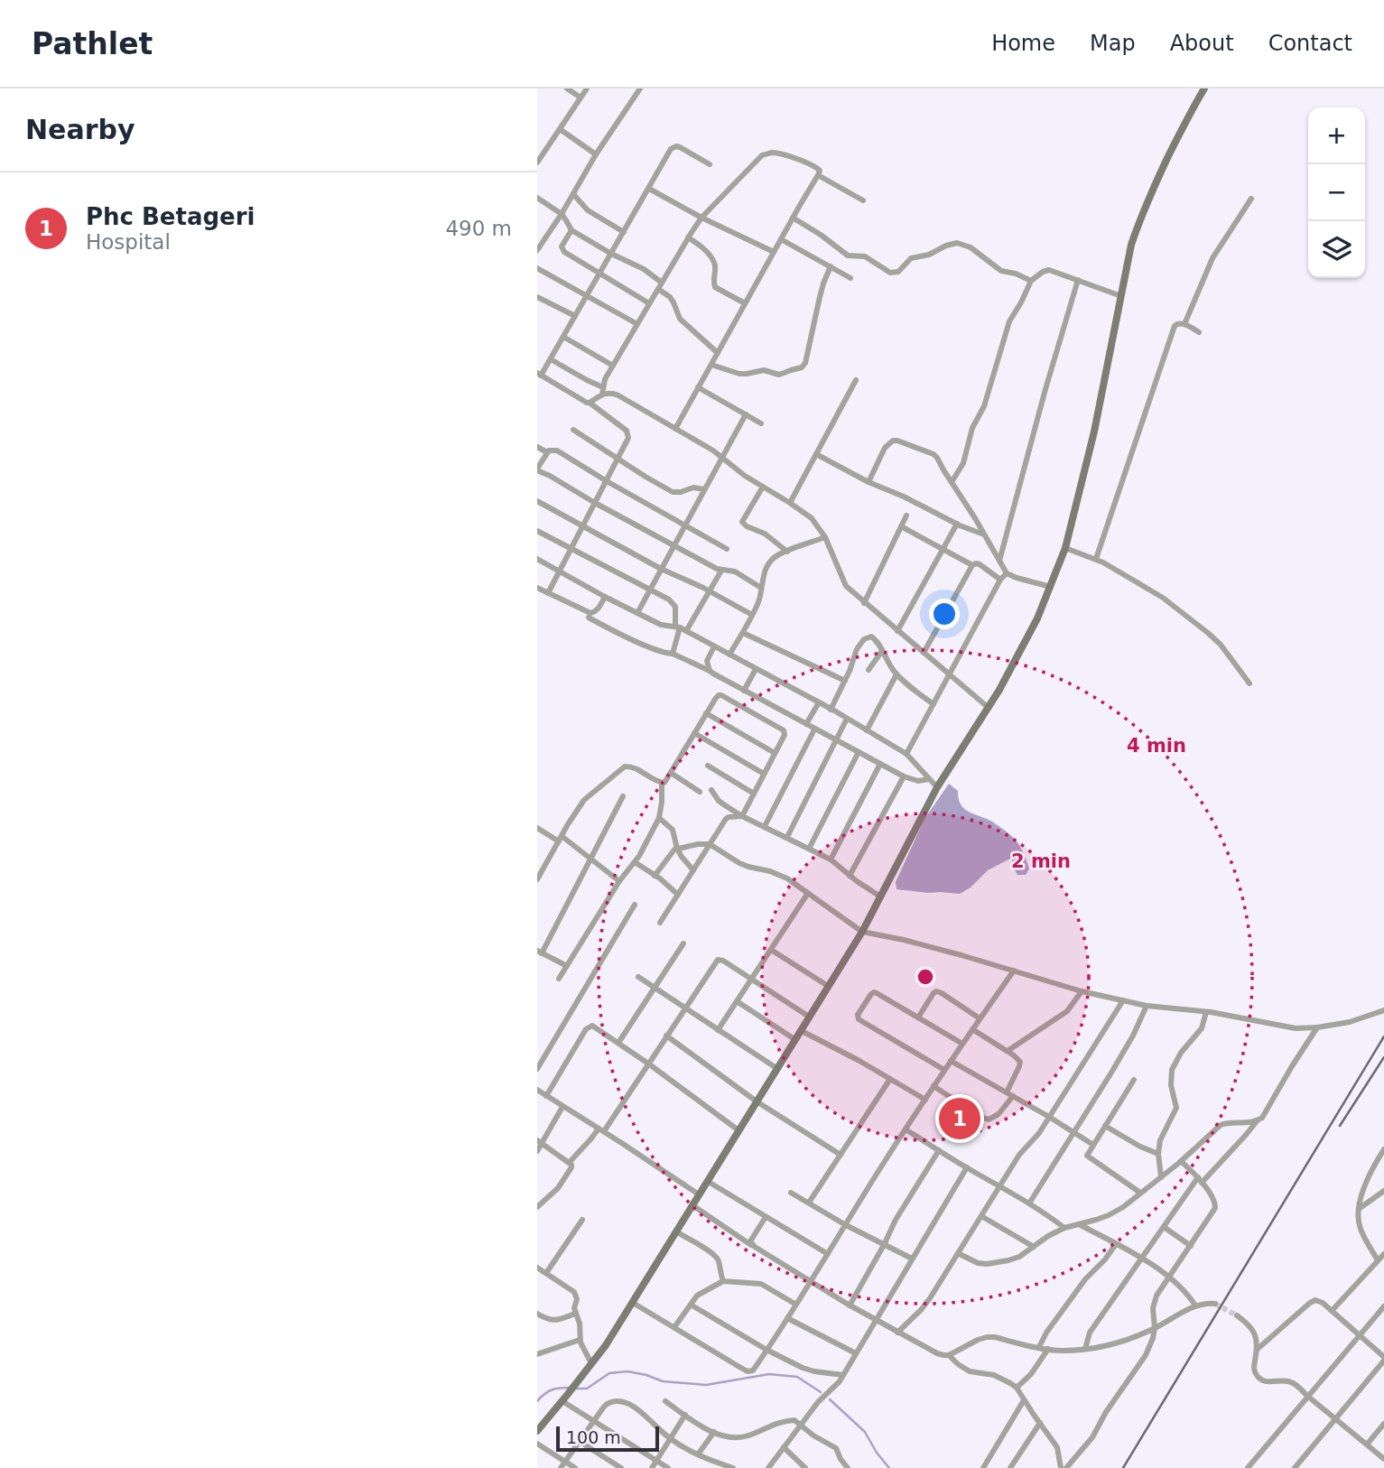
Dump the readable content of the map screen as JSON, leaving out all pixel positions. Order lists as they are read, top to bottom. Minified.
{"scale_bar":"100 m","page":{"header":"Pathlet","nav":["Home","Map","About","Contact"],"heading":"Nearby","map_buttons":["+","−"],"list":[{"mark":"1","name":"Phc Betageri","note":"Hospital","value":"490 m"}],"pins":"1","scale":"100 m"},"rings":["4 min","2 min"]}
